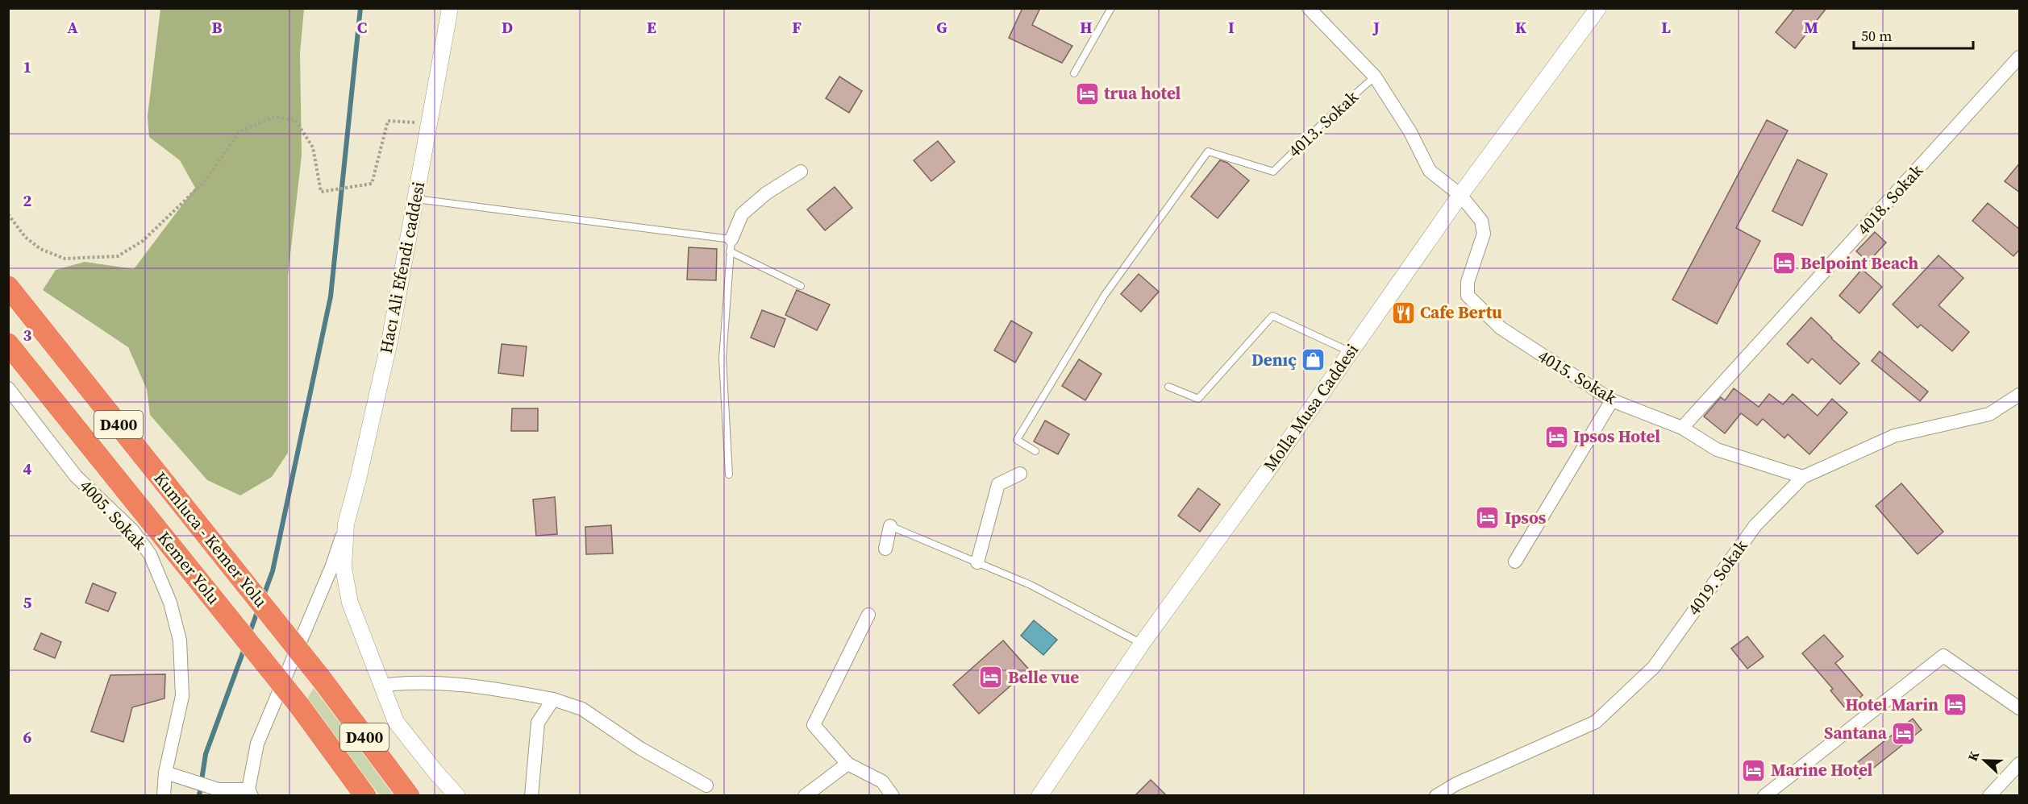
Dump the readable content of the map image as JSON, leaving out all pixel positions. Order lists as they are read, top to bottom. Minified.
{"streets":{"highway":["D400","Kumluca - Kemer Yolu","Kemer Yolu"],"street":["4018. Sokak","Hacı Ali Efendi caddesi","4015. Sokak","Molla Musa Caddesi","4005. Sokak","4019. Sokak"],"lane":["4013. Sokak"]},"crossings":[["4018. Sokak","4015. Sokak"],["4015. Sokak","Molla Musa Caddesi"],["4015. Sokak","4019. Sokak"],["4005. Sokak","Kemer Yolu"]],"places":{"hotel":["trua hotel","Belpoint Beach","Ipsos Hotel","Ipsos","Belle vue","Hotel Marin","Santana","Marine Hotel"],"restaurant":["Cafe Bertu"],"shop":["Denıç"]},"scale_bar":"50 m","north":"left","grid":{"columns":["A","B","C","D","E","F","G","H","I","J","K","L","M"],"rows":["1","2","3","4","5","6"]}}
